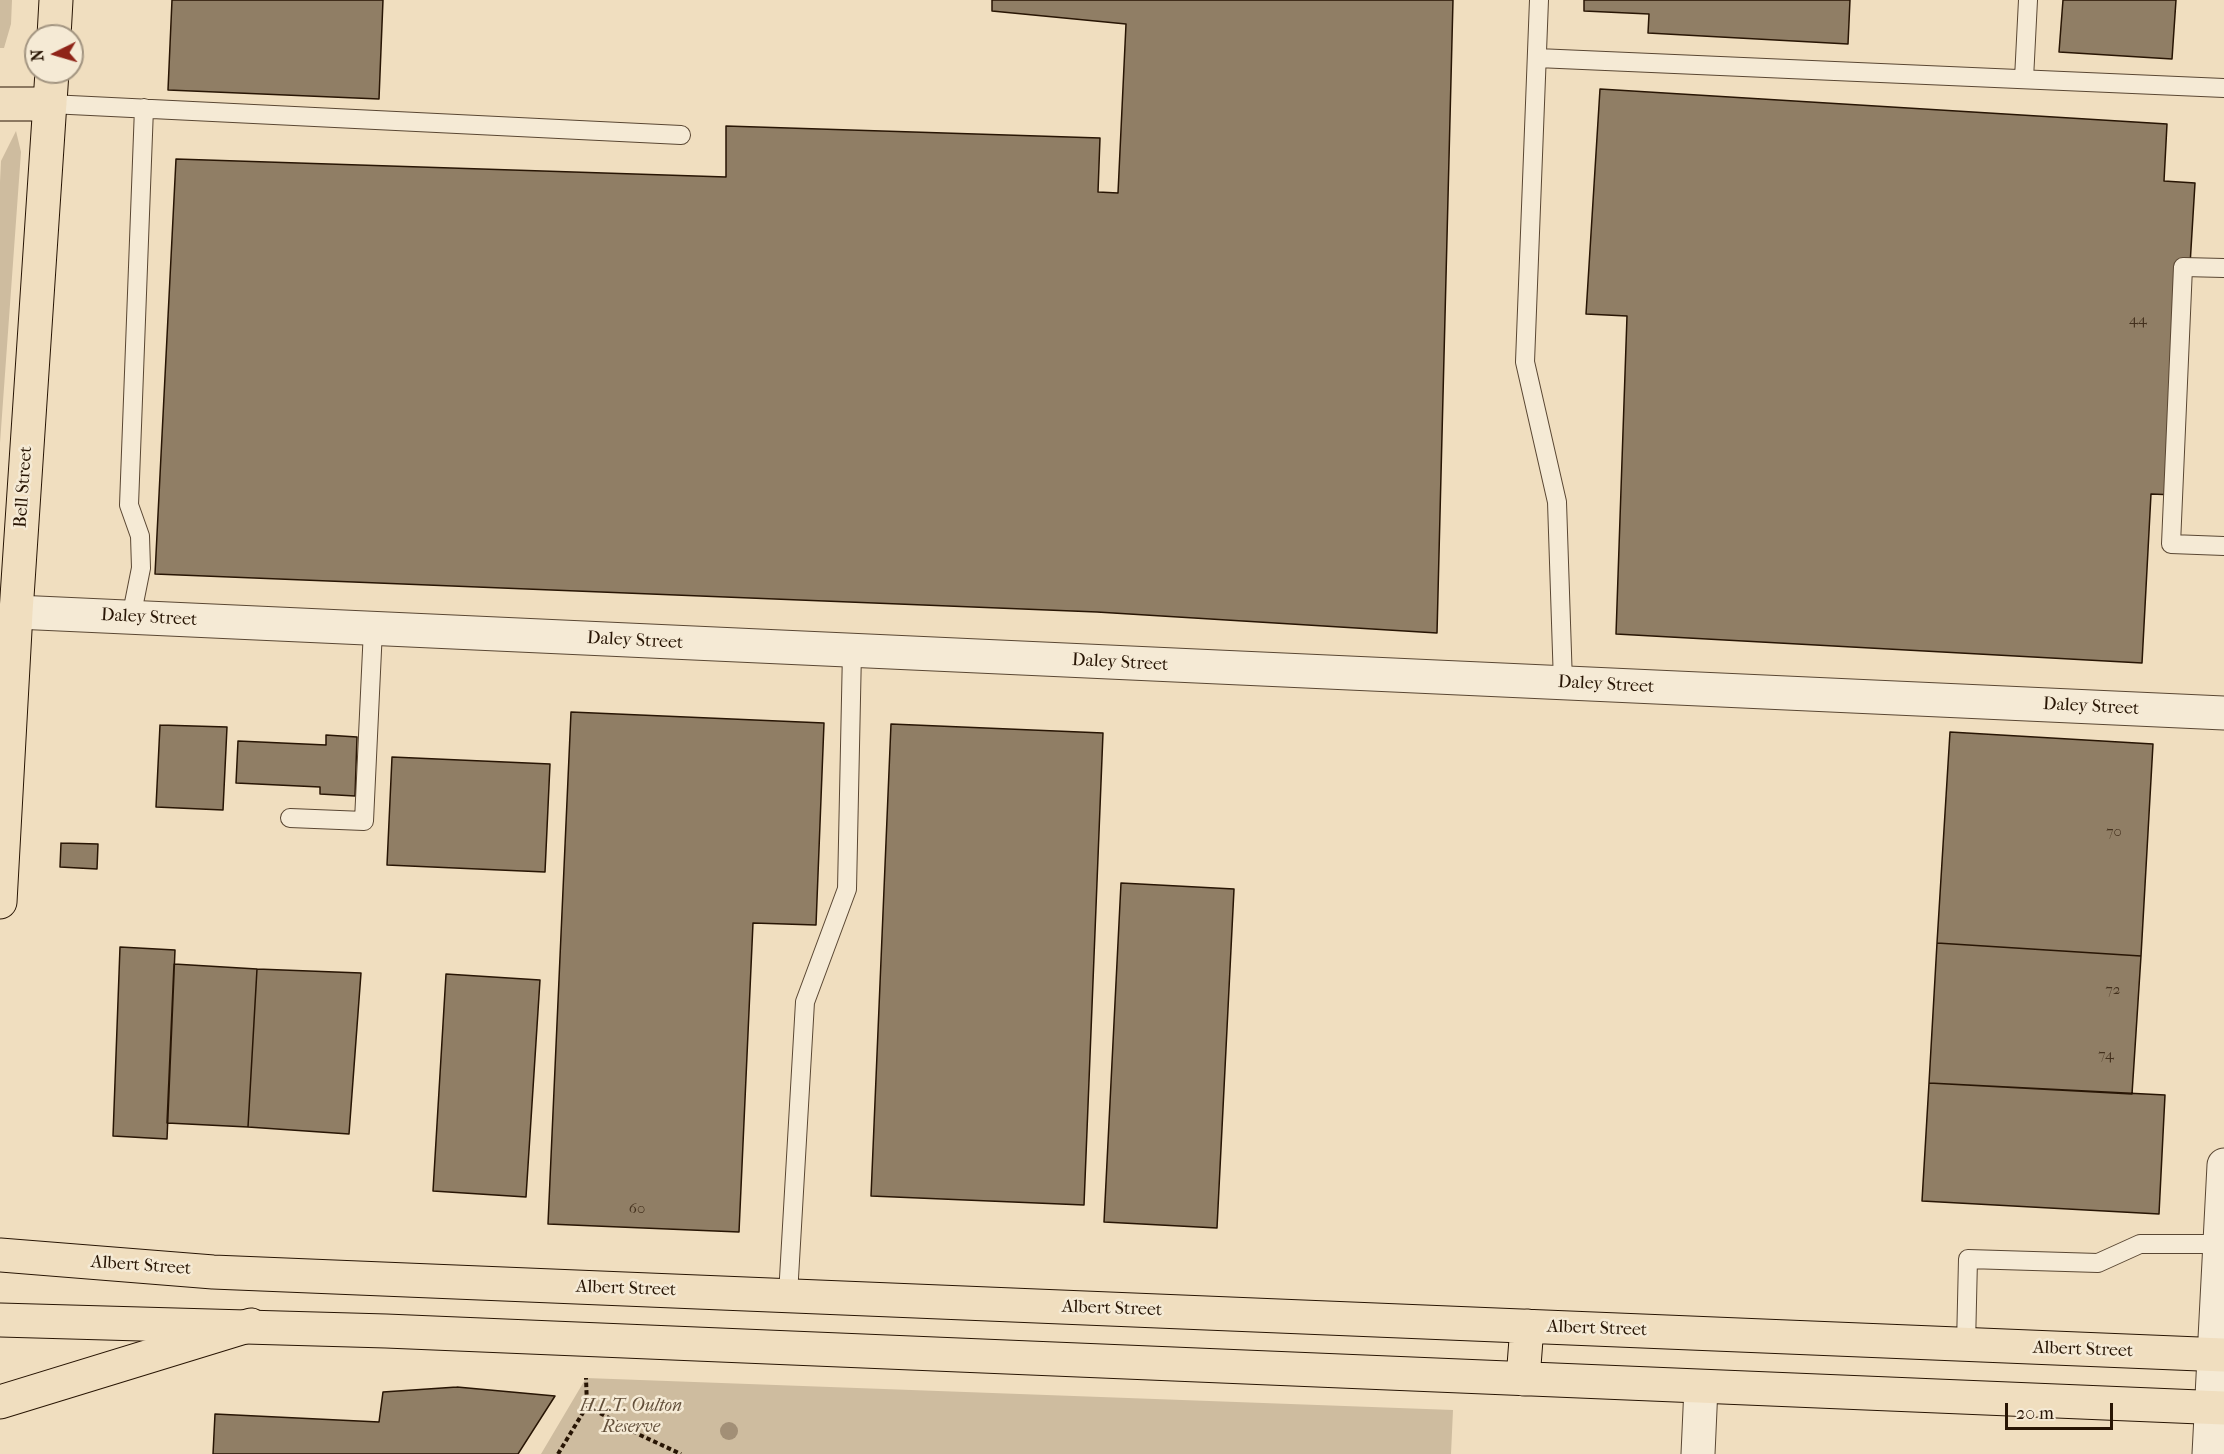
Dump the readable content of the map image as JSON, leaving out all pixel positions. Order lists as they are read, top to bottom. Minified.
{"streets":{"main road":["Bell Street","Albert Street"],"street":["Daley Street"]},"crossings":[["Bell Street","Daley Street"]],"parks":["H.L.T. Oulton Reserve"],"house_numbers":["44","70","72","74","60"],"scale_bar":"20 m","north":"left"}
